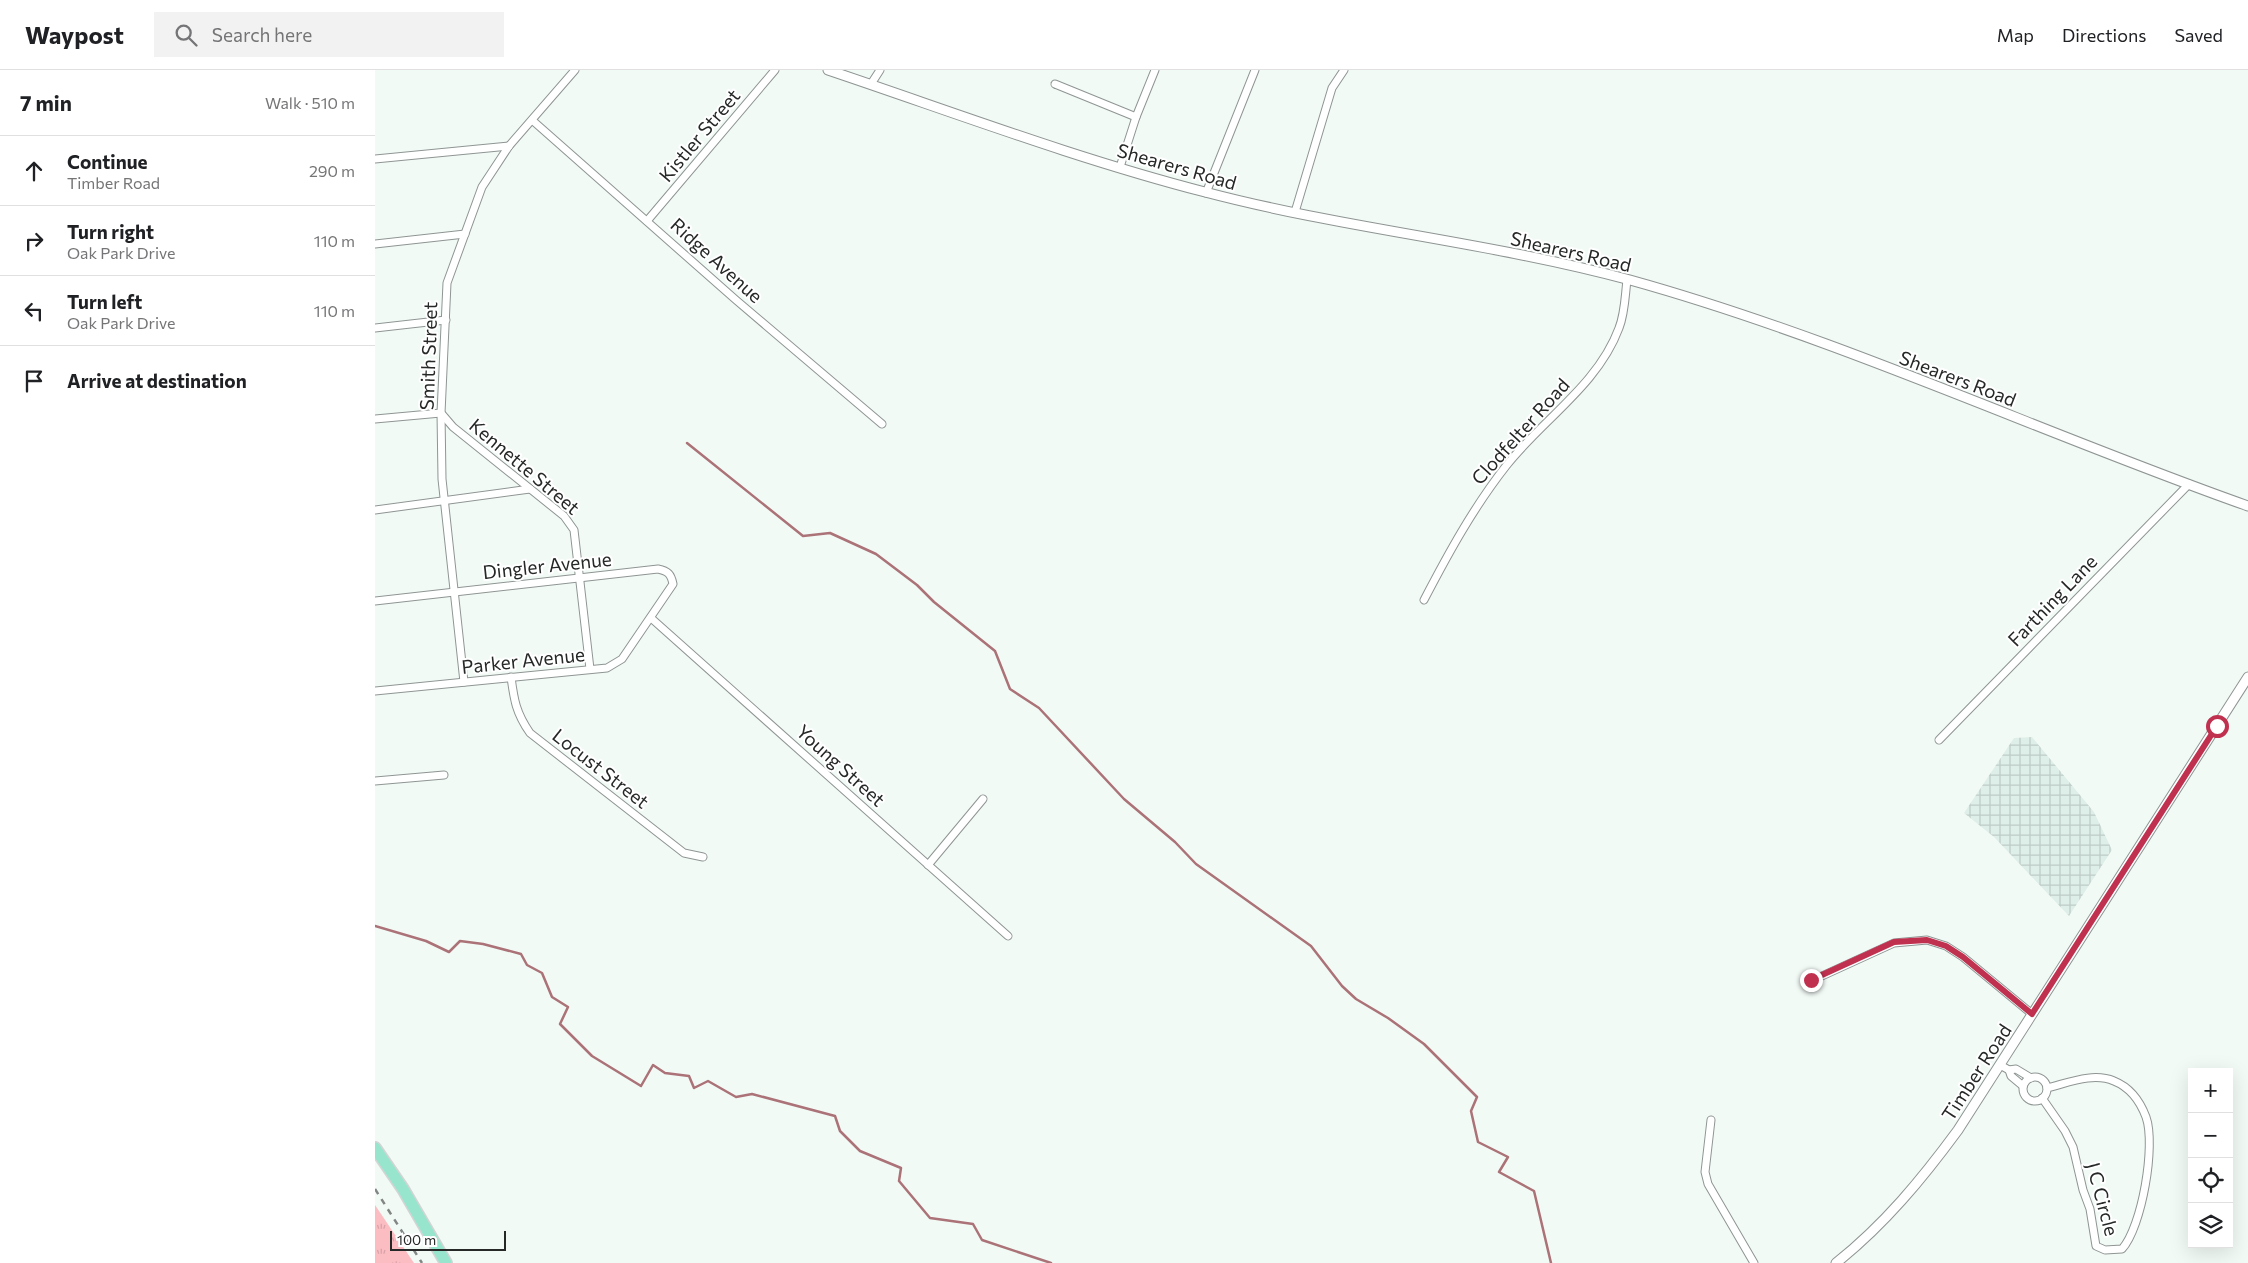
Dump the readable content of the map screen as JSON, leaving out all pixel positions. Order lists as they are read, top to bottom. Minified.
{"streets":{"street":["Kistler Street","Shearers Road","Ridge Avenue","Smith Street","Clodfelter Road","Kennette Street","Dingler Avenue","Farthing Lane","Parker Avenue","Young Street","Locust Street","Timber Road","J C Circle"]},"crossings":[["Kistler Street","Ridge Avenue"],["Shearers Road","Clodfelter Road"],["Shearers Road","Farthing Lane"],["Ridge Avenue","Smith Street"],["Smith Street","Kennette Street"],["Smith Street","Dingler Avenue"],["Smith Street","Parker Avenue"],["Kennette Street","Dingler Avenue"],["Kennette Street","Parker Avenue"],["Dingler Avenue","Parker Avenue"],["Dingler Avenue","Young Street"],["Parker Avenue","Young Street"],["Parker Avenue","Locust Street"]],"scale_bar":"100 m","page":{"header":"Waypost","search":"Search here","nav":["Map","Directions","Saved"],"heading":["7 min","Walk · 510 m"],"list":[["Continue","Timber Road","290 m"],["Turn right","Oak Park Drive","110 m"],["Turn left","Oak Park Drive","110 m"],"Arrive at destination"],"map_buttons":["+","−"],"scale":"100 m"}}
